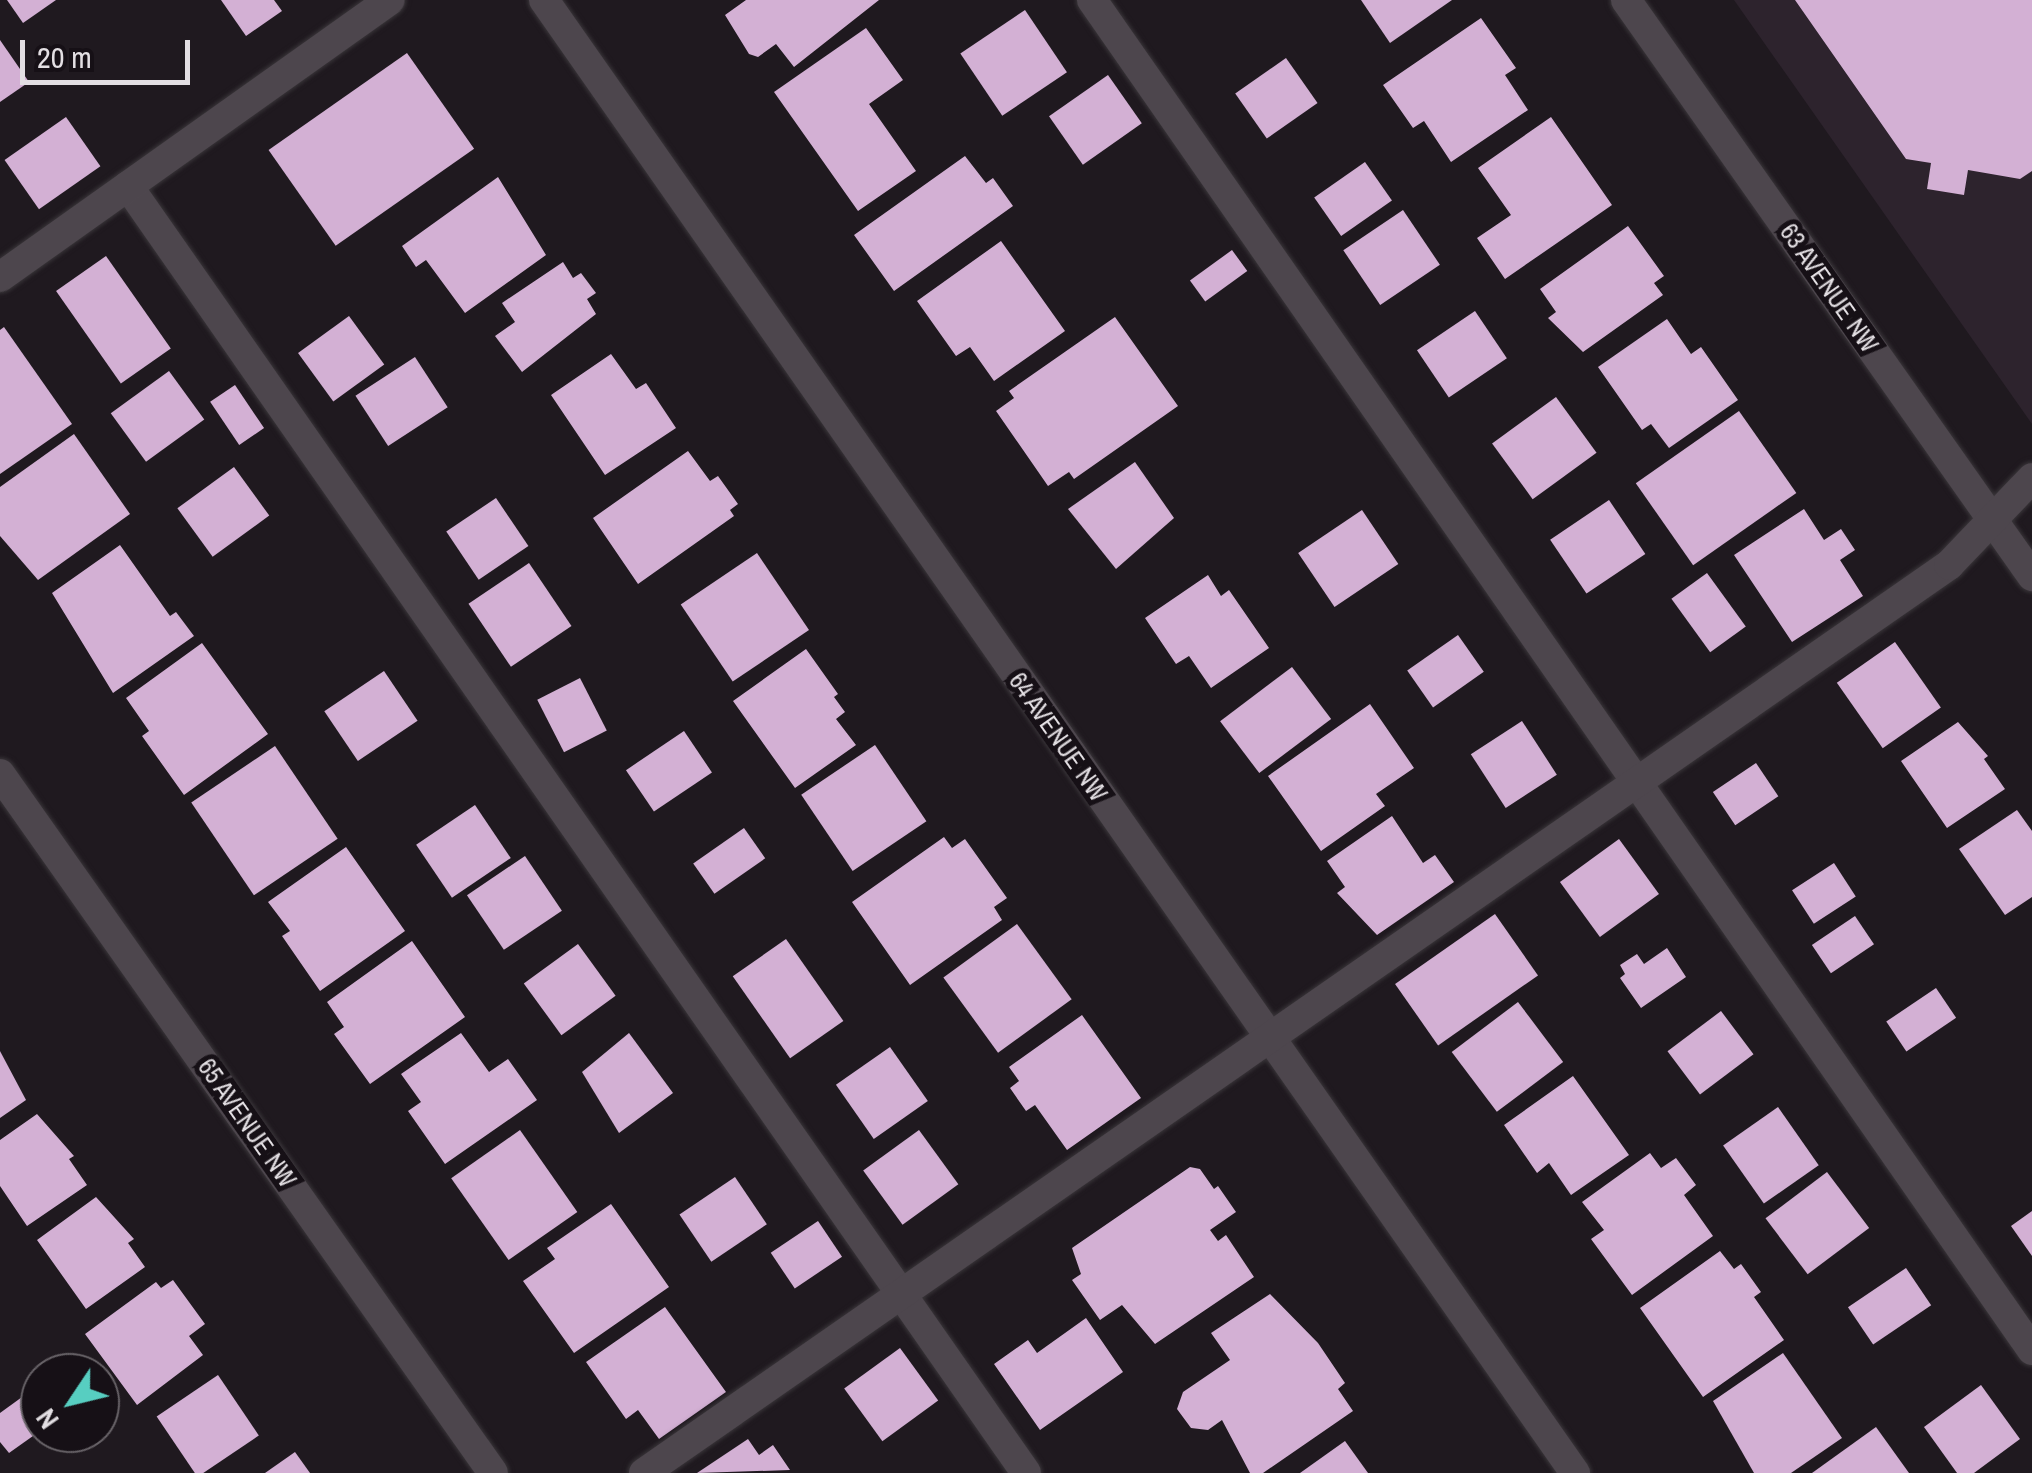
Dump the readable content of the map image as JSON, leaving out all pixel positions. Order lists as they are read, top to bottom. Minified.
{"streets":{"street":["63 AVENUE NW","64 AVENUE NW","65 AVENUE NW"]},"scale_bar":"20 m","north":"bottom left"}
